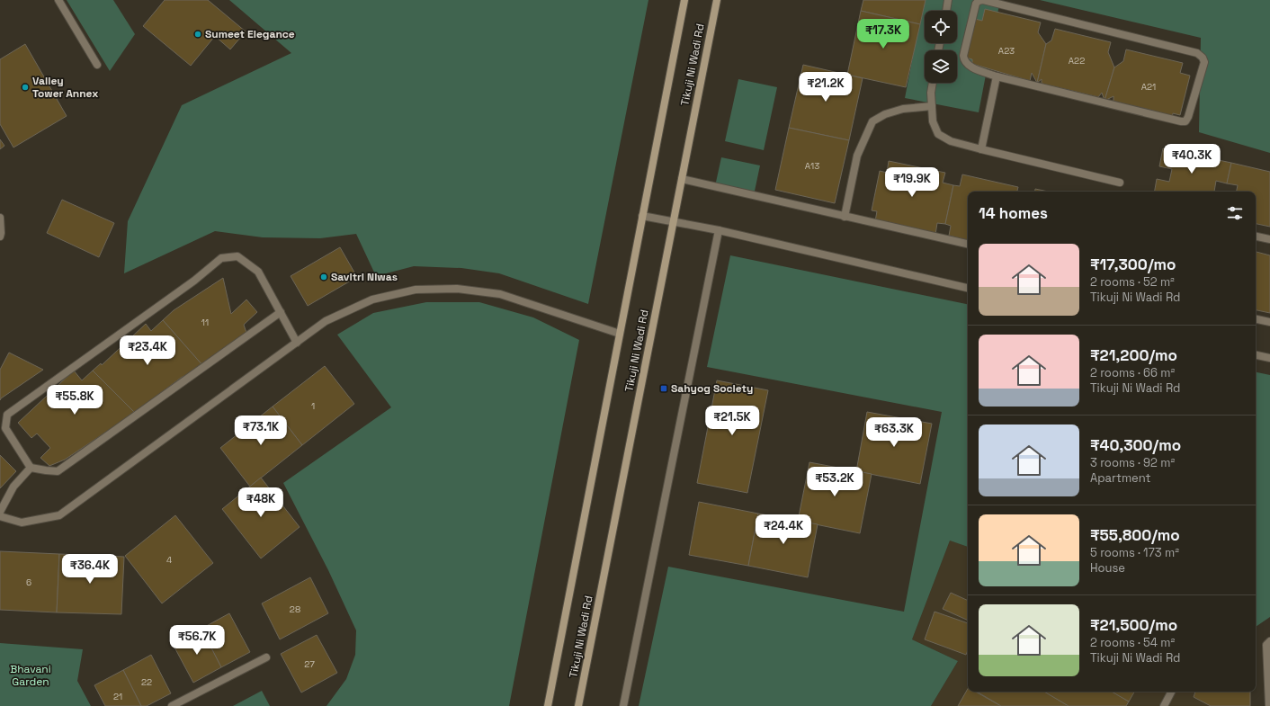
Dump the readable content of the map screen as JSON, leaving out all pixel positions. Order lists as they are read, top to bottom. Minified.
{"streets":{"main road":["Tikuji Ni Wadi Rd"]},"parks":["Bhavani Garden"],"places":{"other":["Sumeet Elegance","Valley Tower Annex","Savitri Niwas"],"transit":["Sahyog Society"]},"house_numbers":["A23","A22","A21","A13","11","1","4","6","28","27","22","21"],"page":{"price":["₹17.3K","₹21.2K","₹40.3K","₹19.9K","₹23.4K","₹55.8K","₹21.5K","₹73.1K","₹63.3K","₹53.2K","₹48K","₹24.4K","₹36.4K","₹56.7K"],"heading":"14 homes","list":[{"name":"₹17,300/mo","note":"2 rooms · 52 m² · Tikuji Ni Wadi Rd"},{"name":"₹21,200/mo","note":"2 rooms · 66 m² · Tikuji Ni Wadi Rd"},{"name":"₹40,300/mo","note":"3 rooms · 92 m² · Apartment"},{"name":"₹55,800/mo","note":"5 rooms · 173 m² · House"},{"name":"₹21,500/mo","note":"2 rooms · 54 m² · Tikuji Ni Wadi Rd"}]}}
